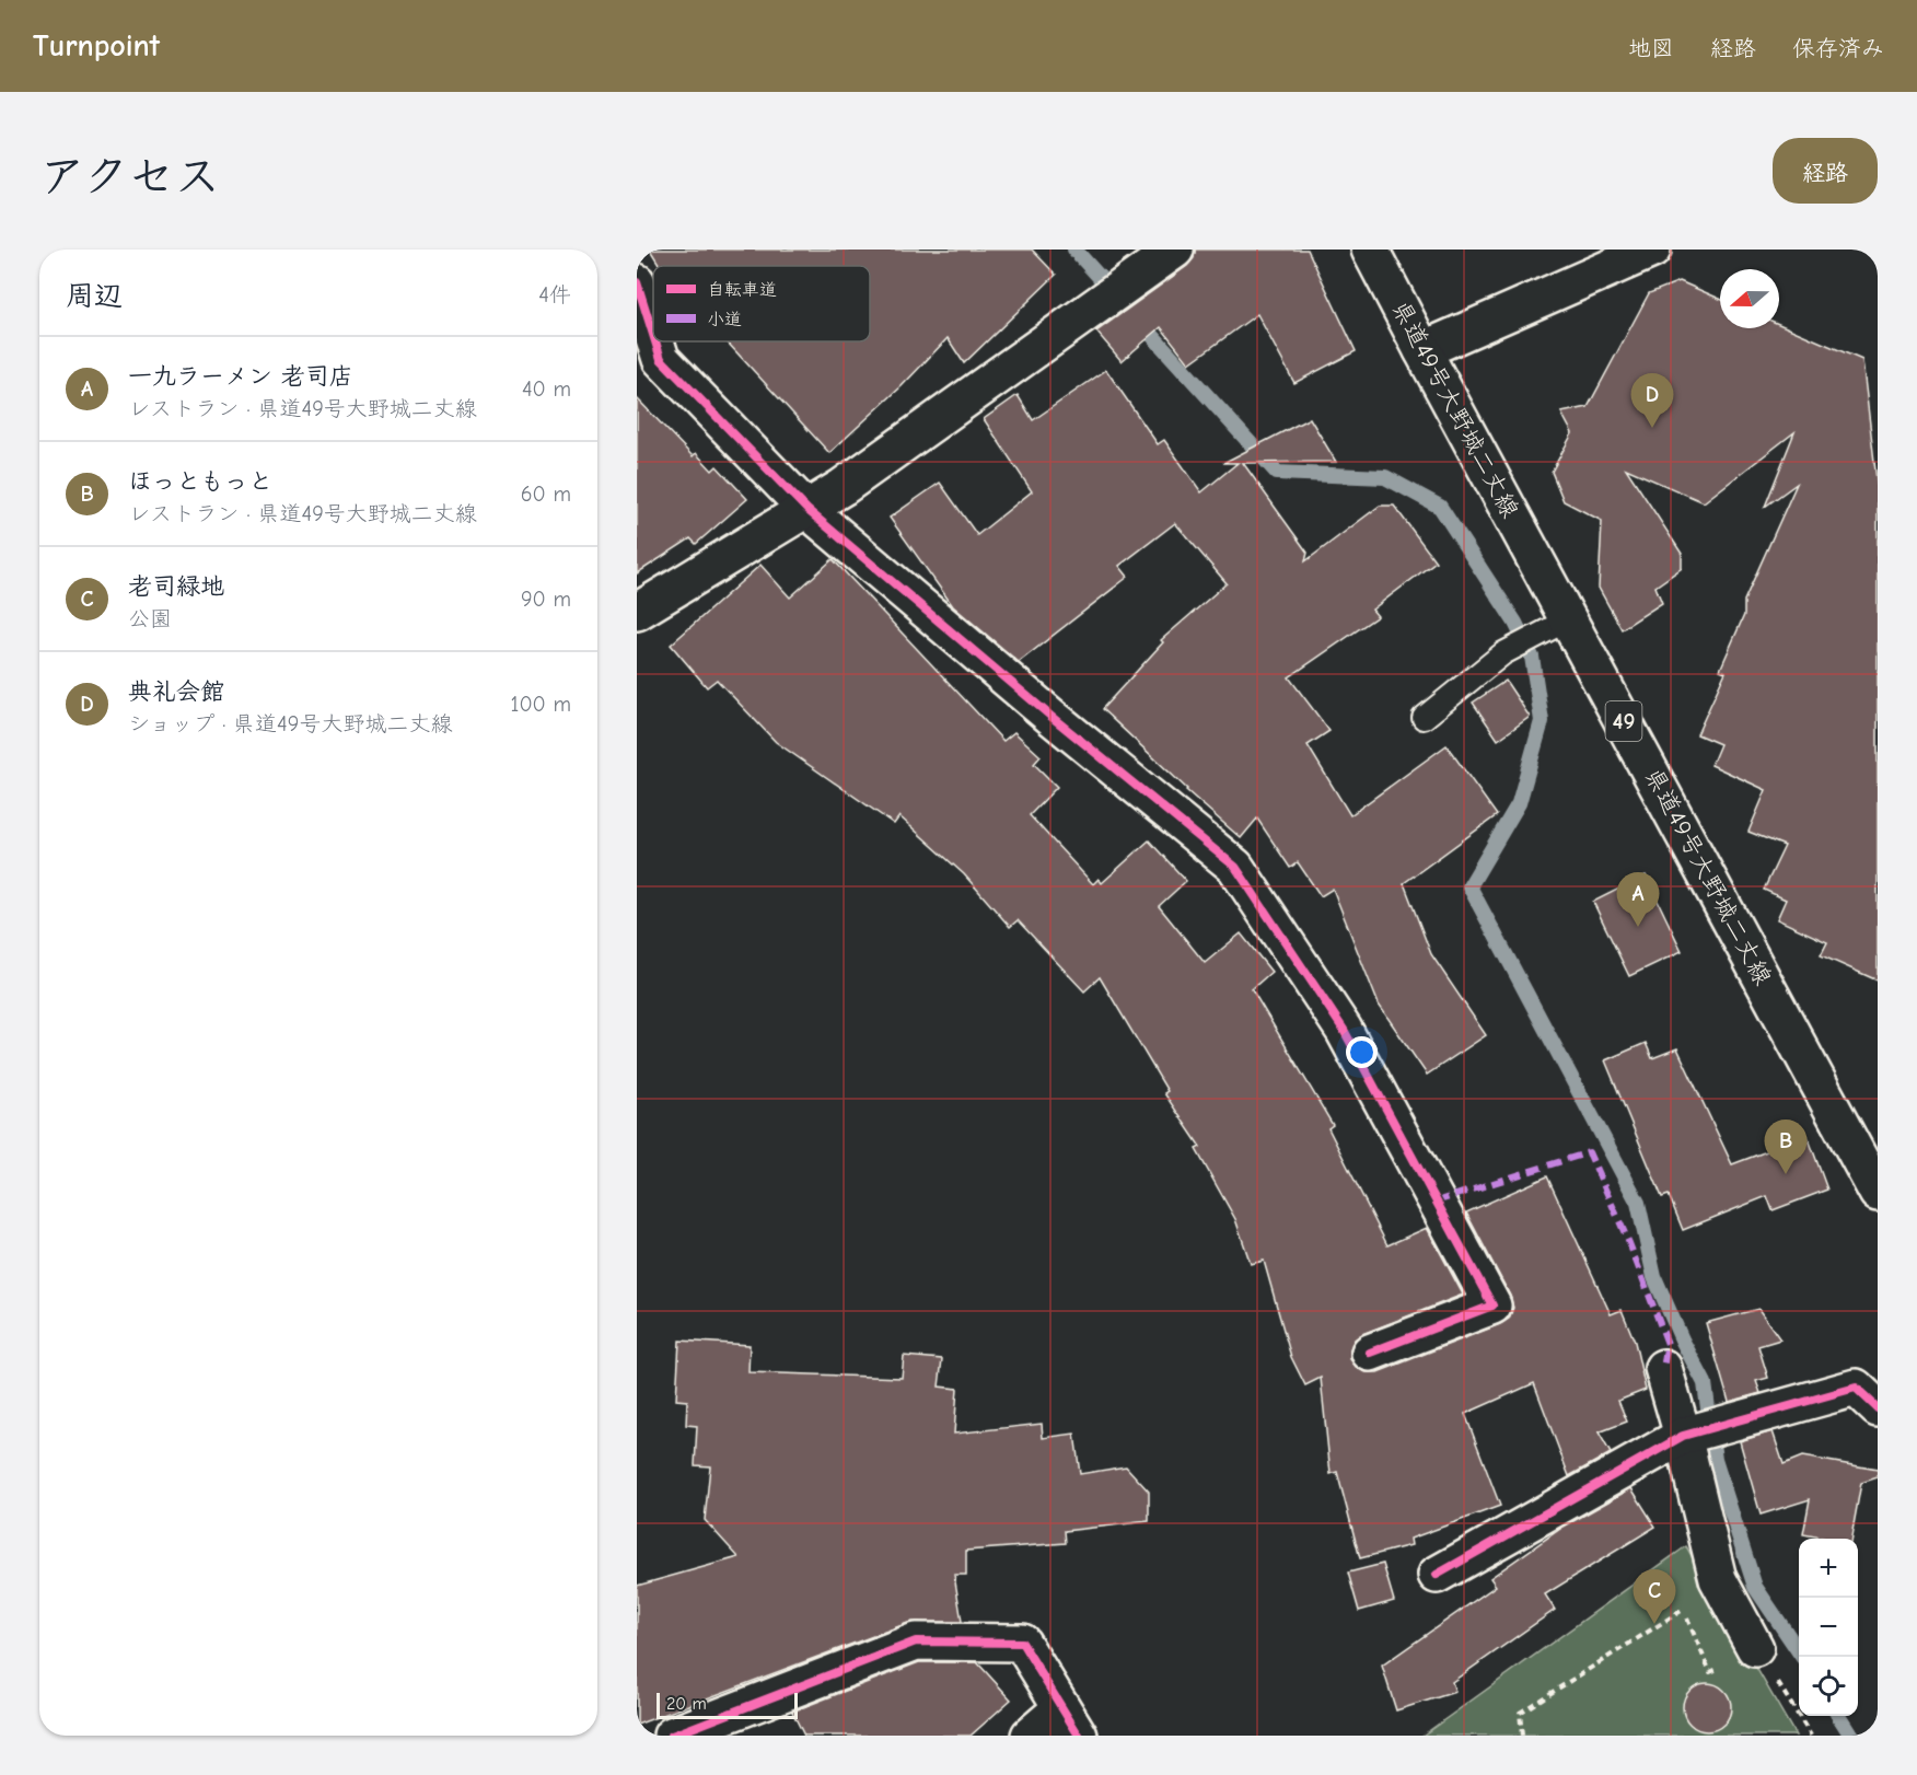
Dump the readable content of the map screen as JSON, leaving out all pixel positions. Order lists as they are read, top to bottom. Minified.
{"streets":{"street":["県道49号大野城二丈線","49"]},"legend":["自転車道","小道"],"scale_bar":"20 m","north":"left","page":{"header":"Turnpoint","nav":["地図","経路","保存済み"],"title":"アクセス","buttons":"経路","heading":["周辺","4件"],"list":[{"mark":"A","name":"一九ラーメン 老司店","note":"レストラン · 県道49号大野城二丈線","value":"40 m"},{"mark":"B","name":"ほっともっと","note":"レストラン · 県道49号大野城二丈線","value":"60 m"},{"mark":"C","name":"老司緑地","note":"公園","value":"90 m"},{"mark":"D","name":"典礼会館","note":"ショップ · 県道49号大野城二丈線","value":"100 m"}],"pins":["D","A","B","C"],"map_buttons":["+","−"],"scale":"20 m"}}
